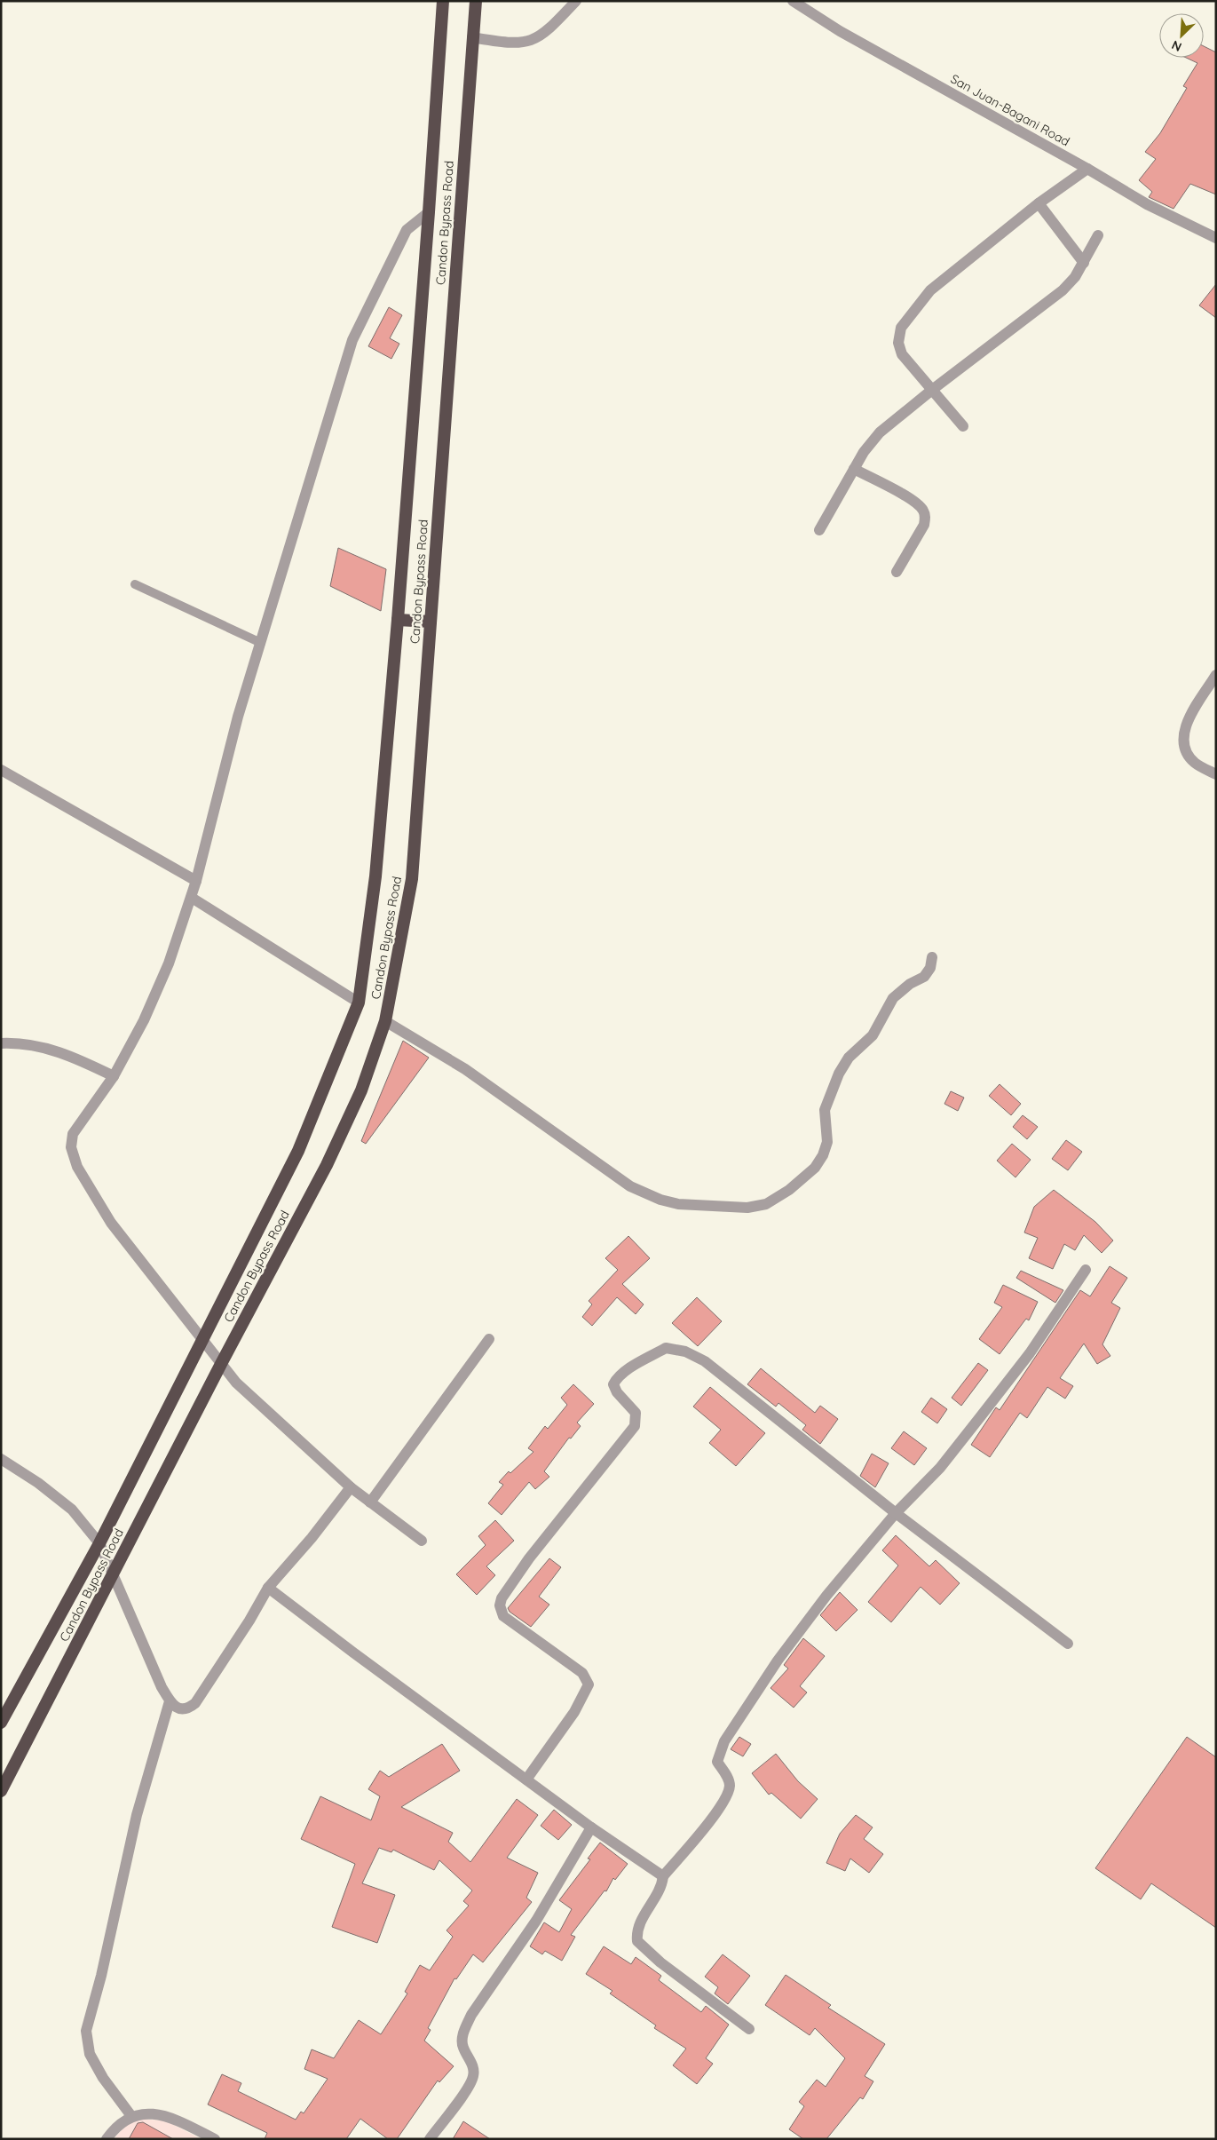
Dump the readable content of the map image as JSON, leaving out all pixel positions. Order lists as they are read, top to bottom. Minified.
{"streets":{"highway":["Candon Bypass Road"],"street":["San Juan-Bagani Road"]},"north":"bottom left"}
